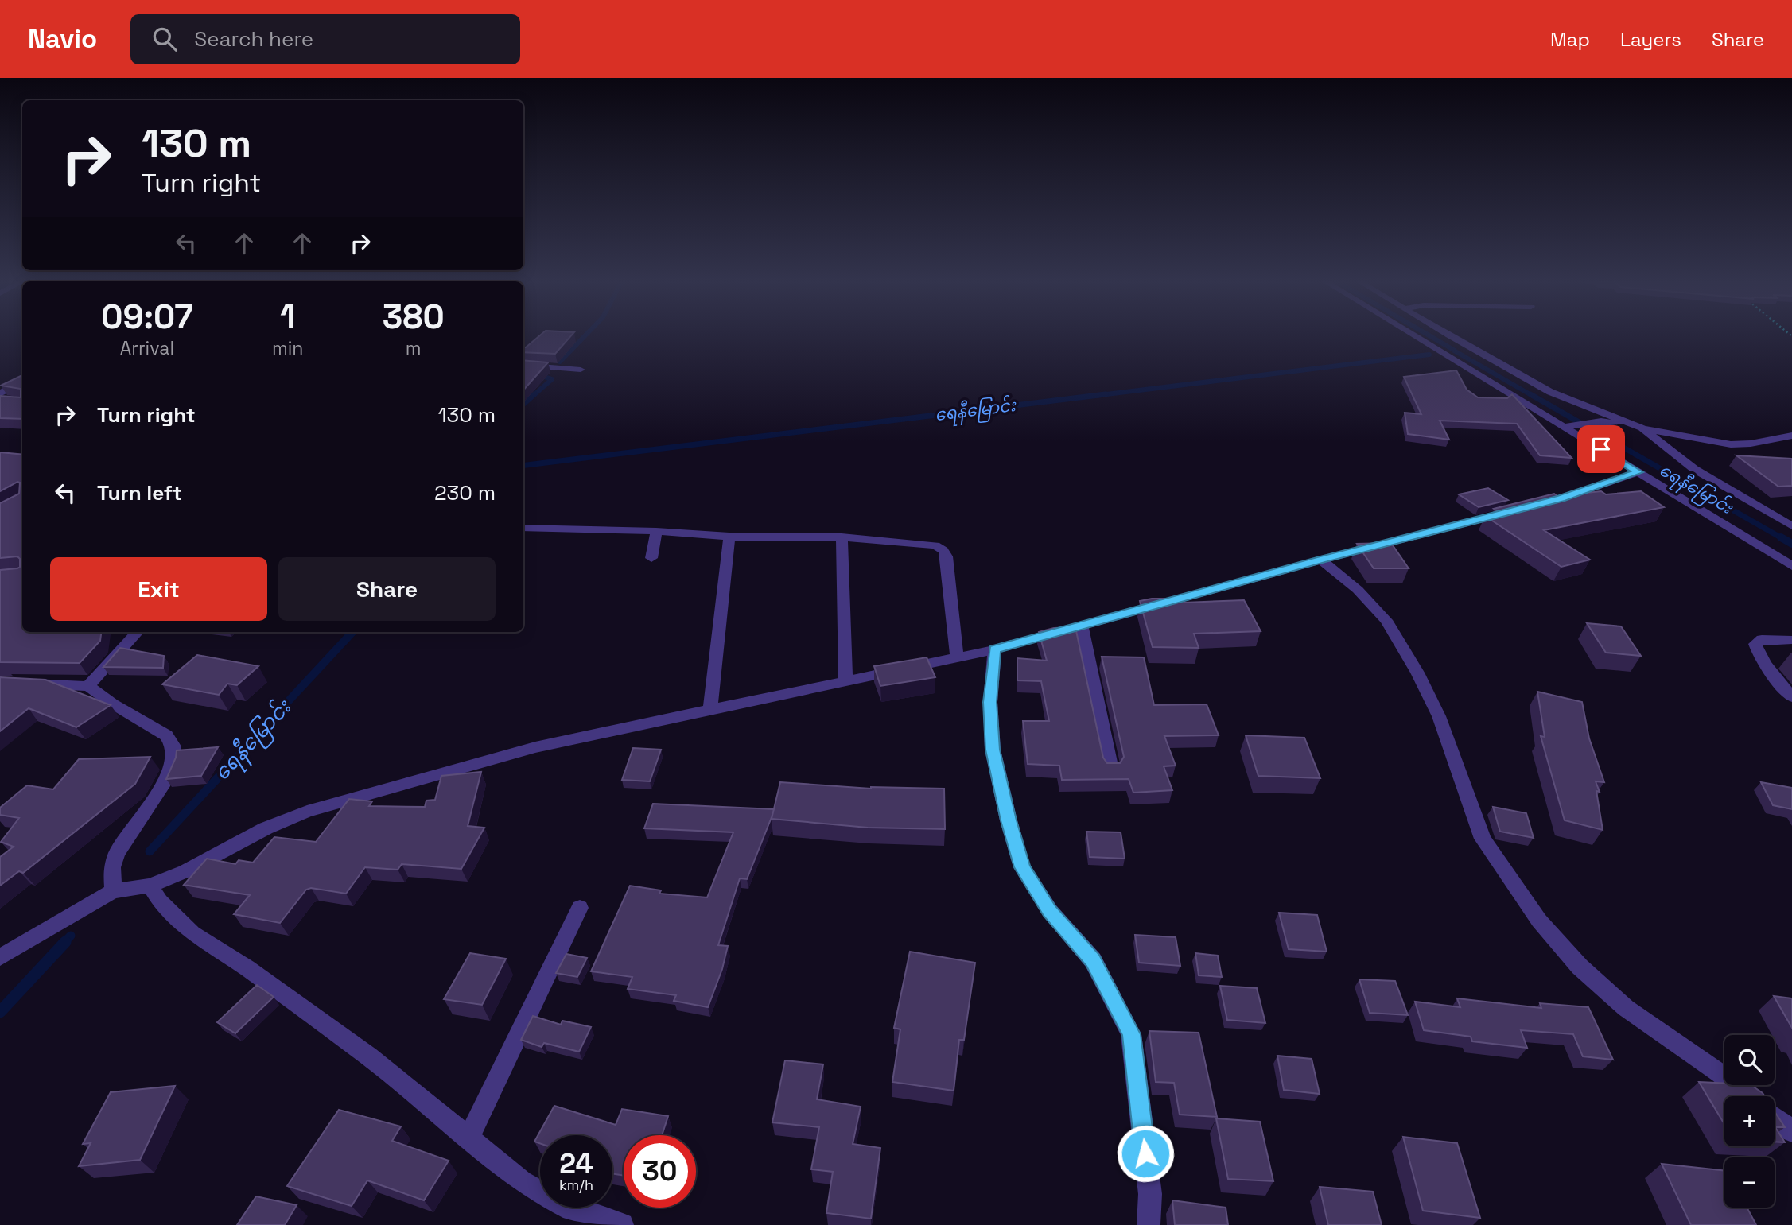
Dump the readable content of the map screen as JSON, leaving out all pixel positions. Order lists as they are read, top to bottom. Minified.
{"water":["ရေနီမြောင်း"],"page":{"header":"Navio","search":"Search here","nav":["Map","Layers","Share"],"turn":["130 m","Turn right"],"eta":["09:07","Arrival","1","min","380","m"],"list":[{"name":"Turn right","value":"130 m"},{"name":"Turn left","value":"230 m"}],"buttons":["Exit","Share"],"map_buttons":["+","−"],"speed":"24 km/h","limit":"30"}}
